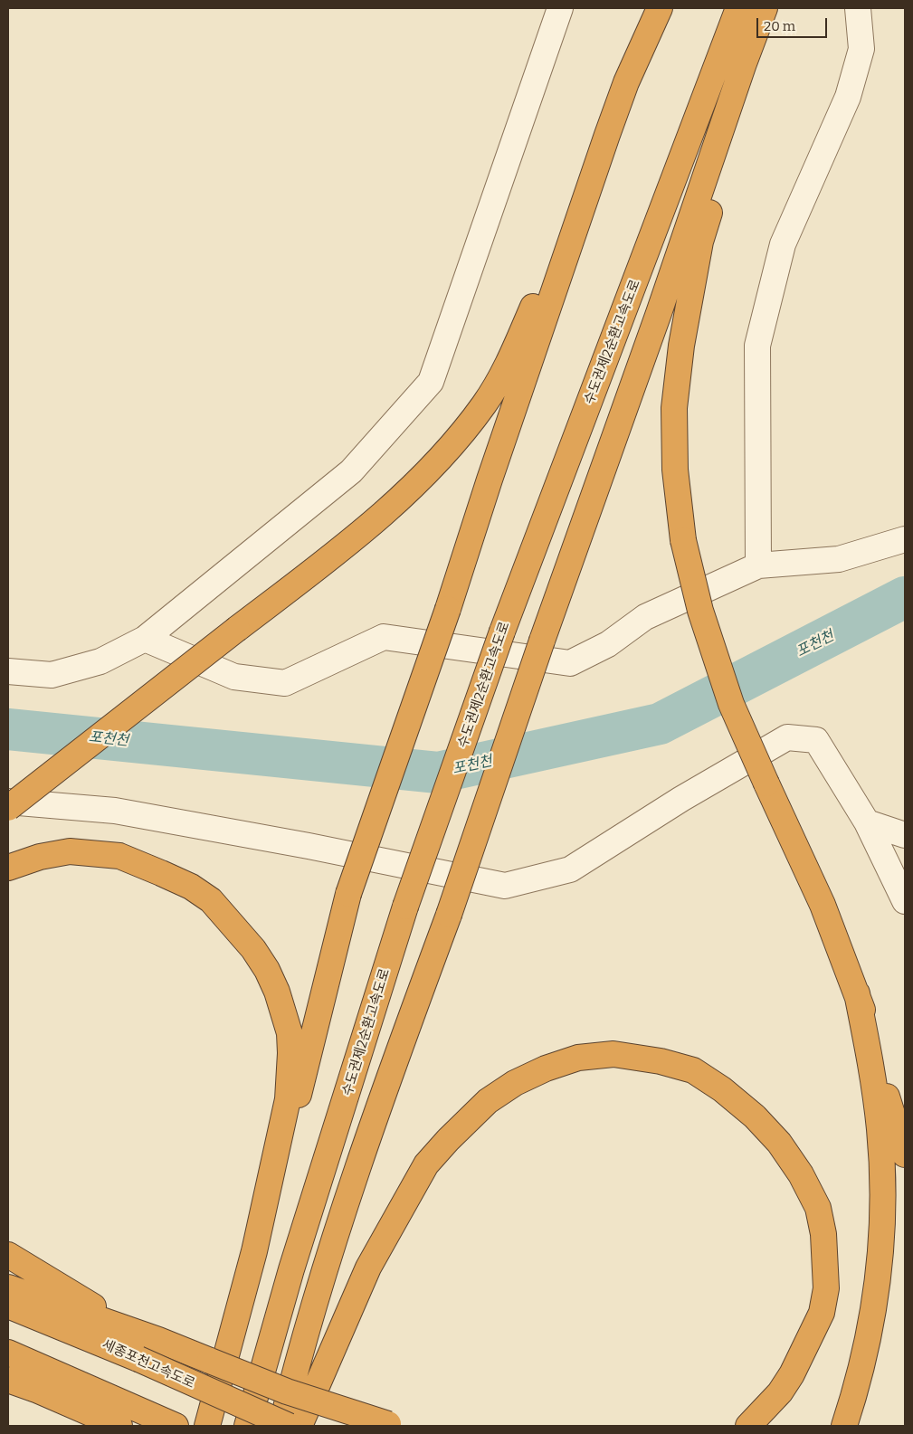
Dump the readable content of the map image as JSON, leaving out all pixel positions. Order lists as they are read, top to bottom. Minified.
{"streets":{"highway":["수도권제2순환고속도로","세종포천고속도로"]},"water":["포천천"],"scale_bar":"20 m"}
